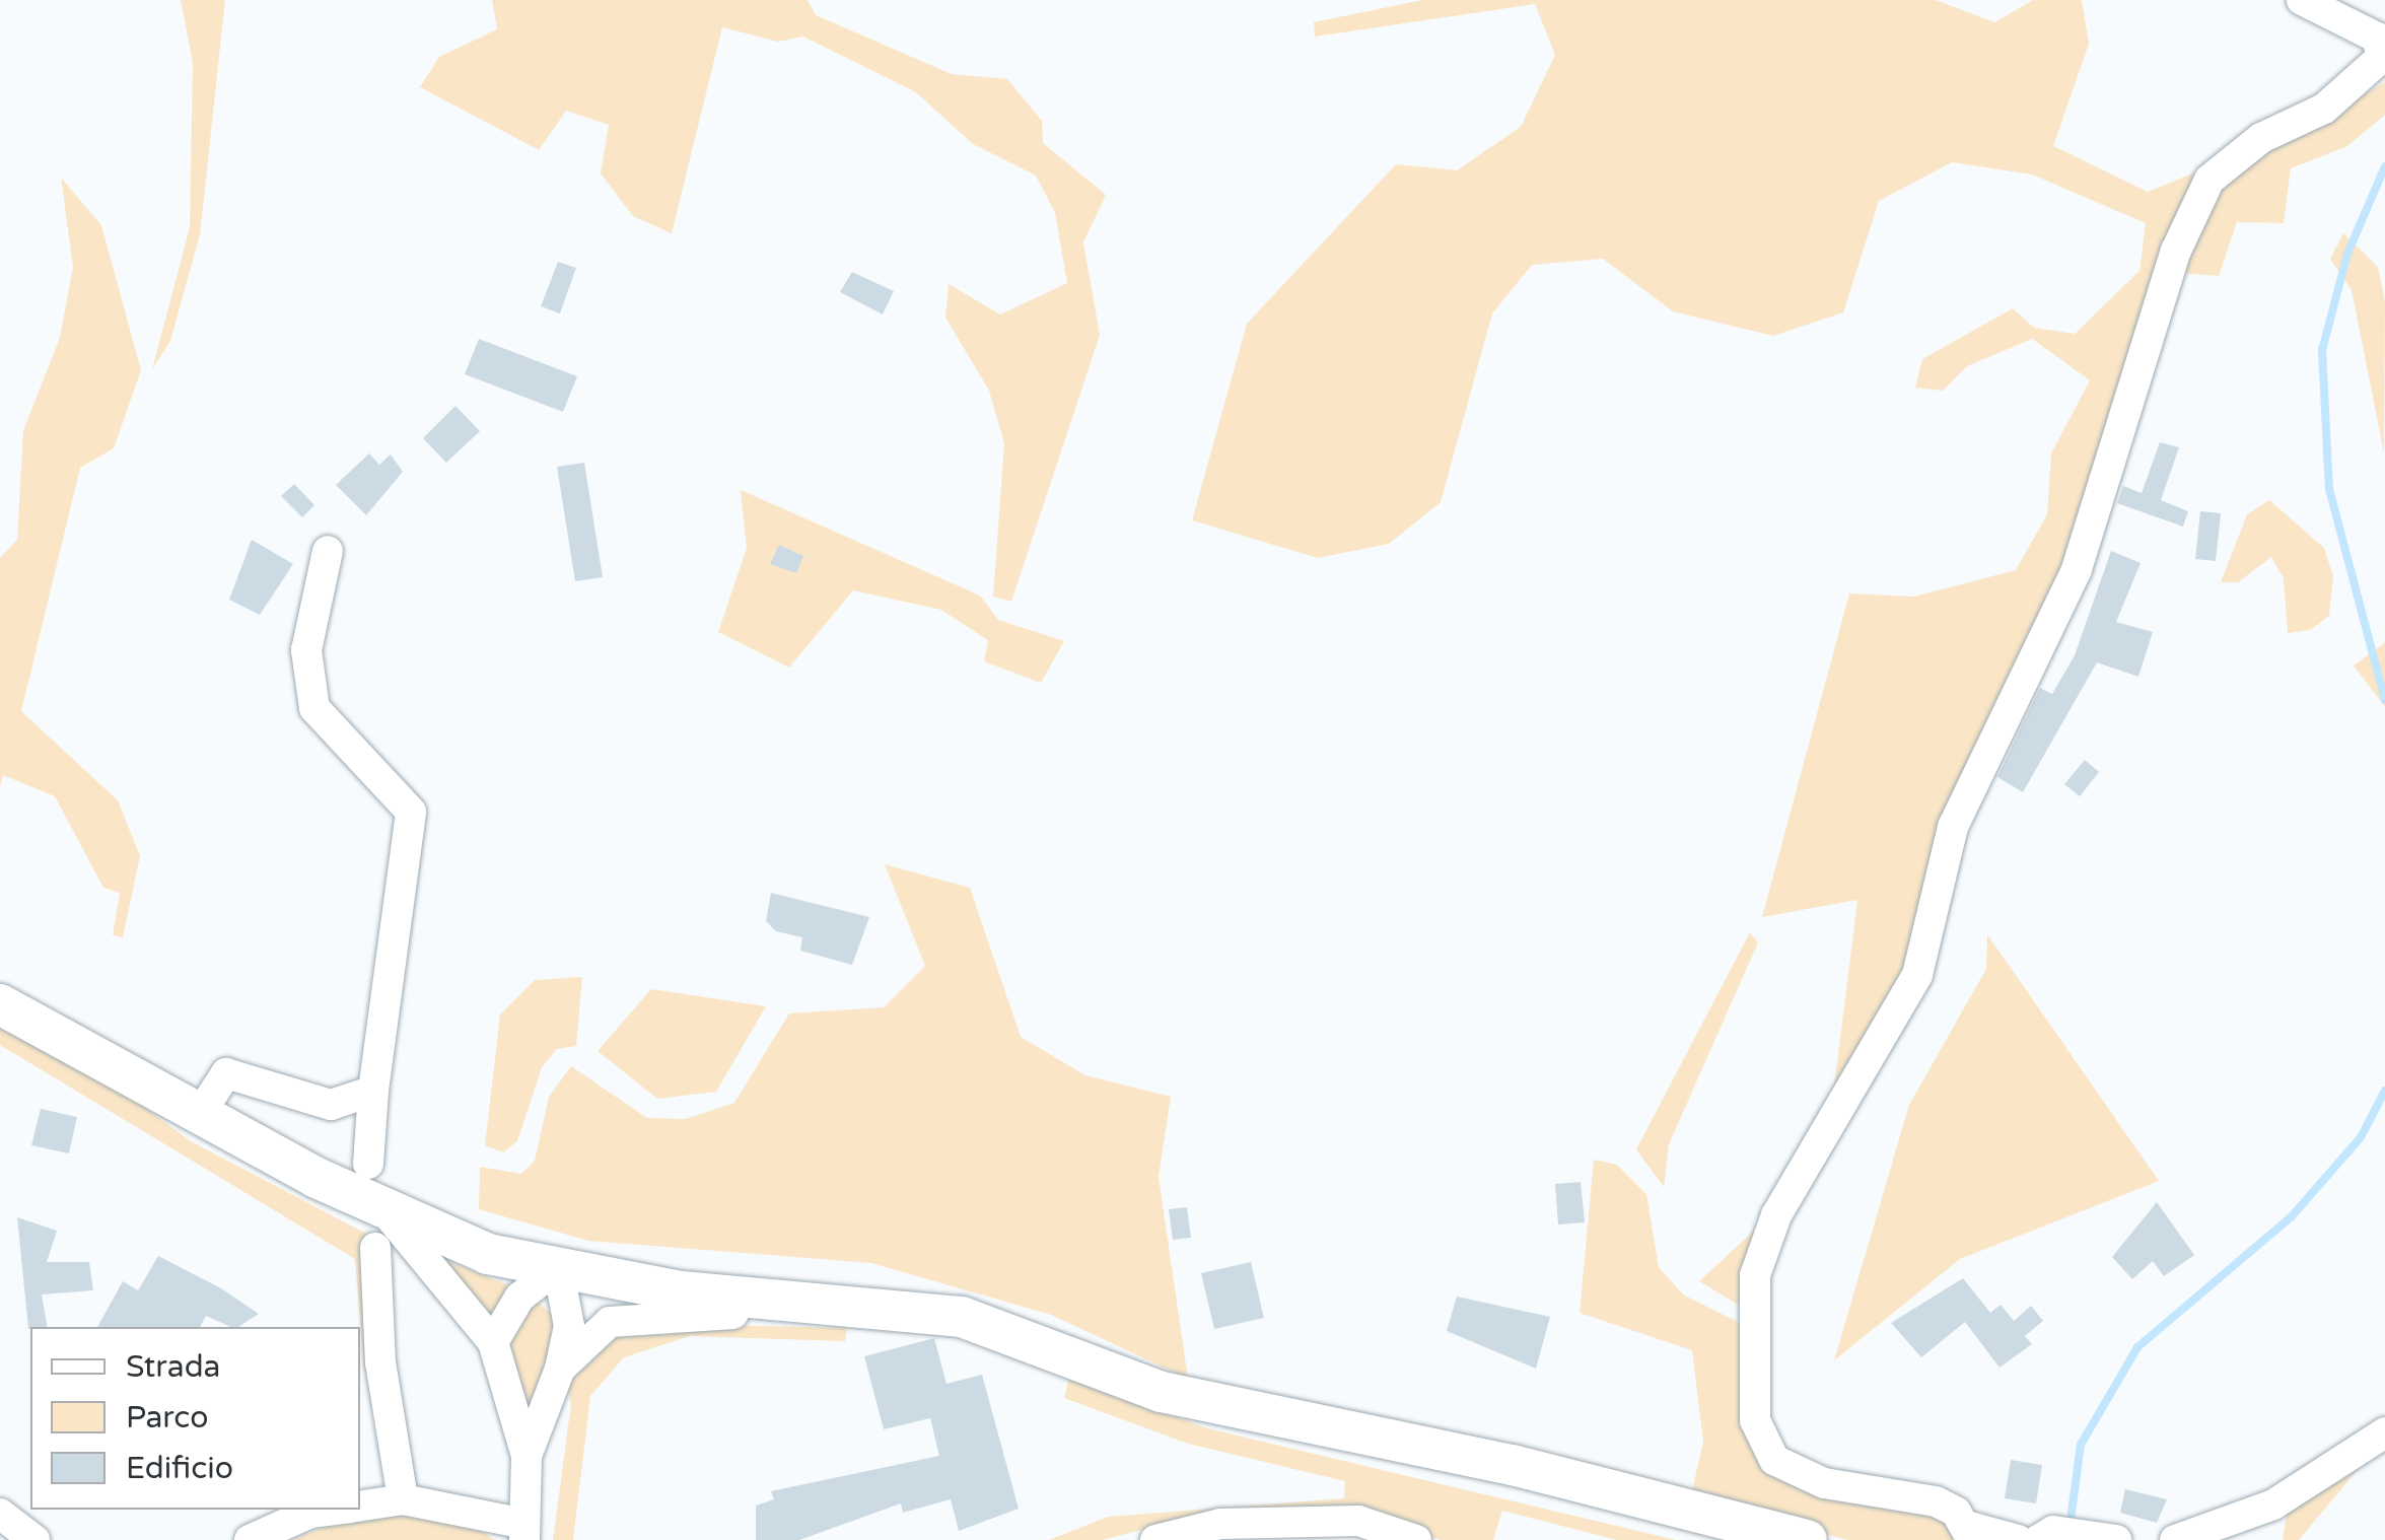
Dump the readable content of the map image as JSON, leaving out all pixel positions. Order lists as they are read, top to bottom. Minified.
{"legend":["Strada","Parco","Edificio"]}
